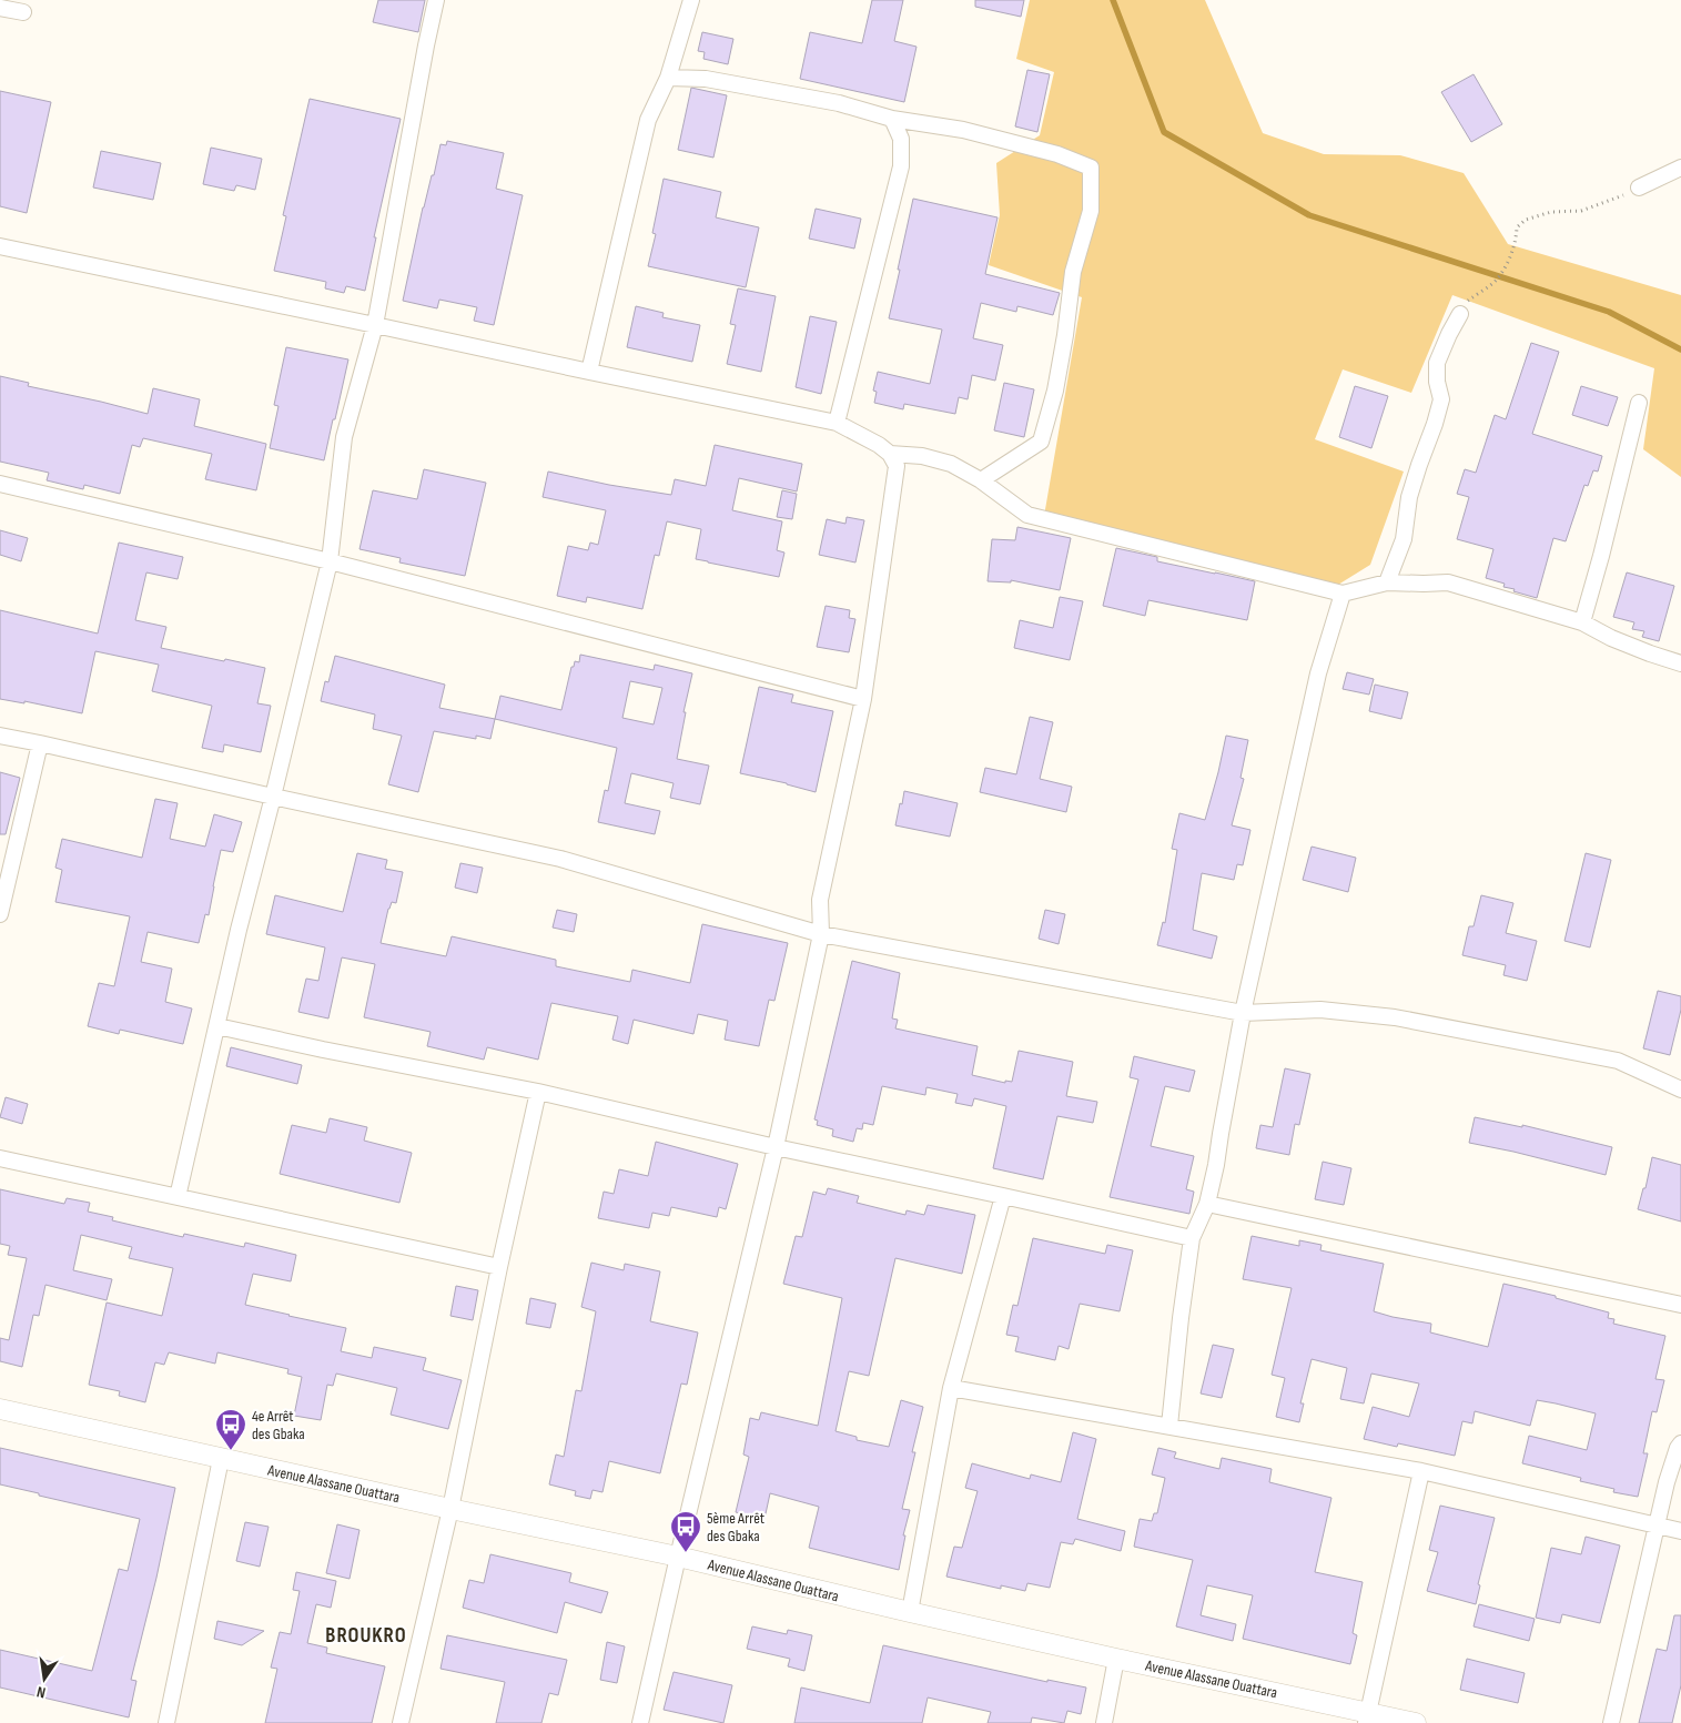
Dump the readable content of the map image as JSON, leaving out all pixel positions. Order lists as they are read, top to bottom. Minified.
{"streets":{"street":["Avenue Alassane Ouattara"]},"districts":["BROUKRO"],"places":{"bus stop":["4e Arrêt des Gbaka","5ème Arrêt des Gbaka"]},"north":"bottom"}
